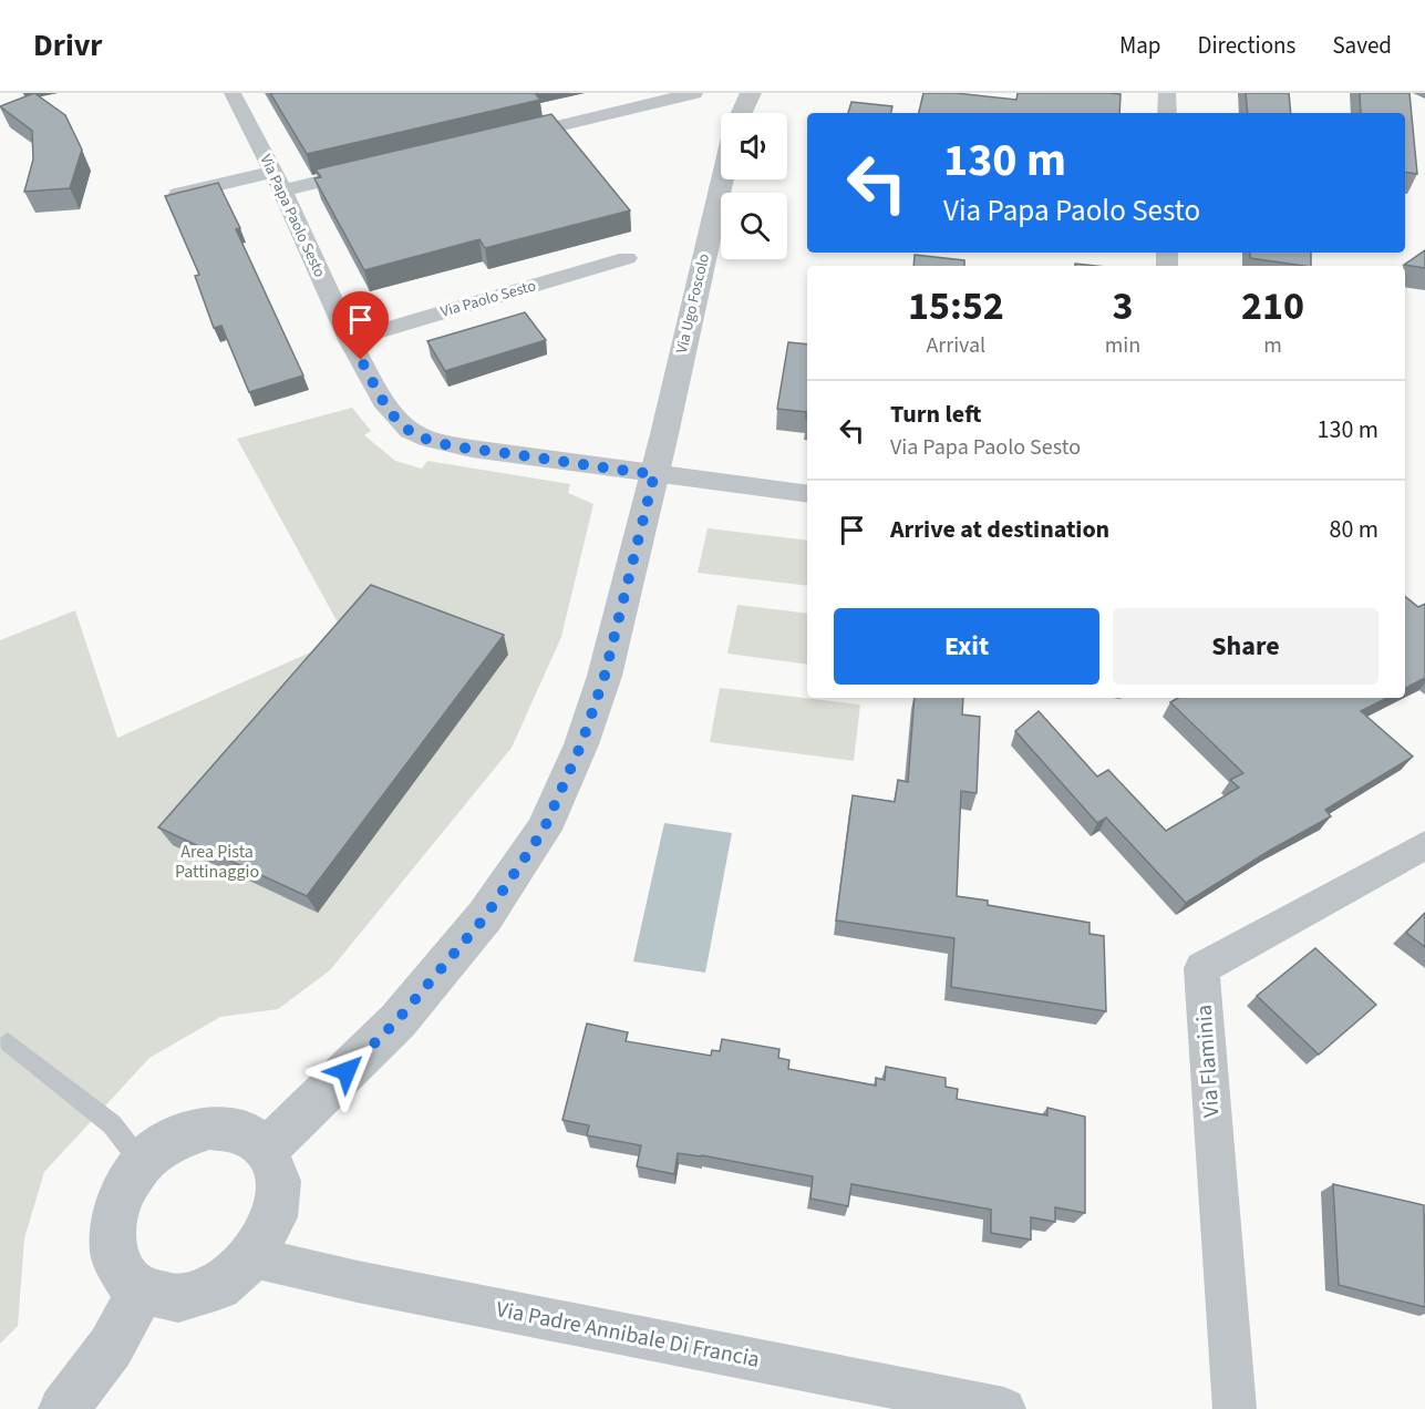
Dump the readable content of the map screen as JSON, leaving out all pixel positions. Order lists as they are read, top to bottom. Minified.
{"streets":{"street":["Via Papa Paolo Sesto","Via Paolo Sesto","Via Ugo Foscolo","Via Flaminia","Via Padre Annibale Di Francia"]},"crossings":[["Via Papa Paolo Sesto","Via Paolo Sesto"],["Via Papa Paolo Sesto","Via Ugo Foscolo"],["Via Ugo Foscolo","Via Padre Annibale Di Francia"]],"parks":["Area Pista Pattinaggio"],"page":{"header":"Drivr","nav":["Map","Directions","Saved"],"turn":["130 m","Via Papa Paolo Sesto"],"eta":["15:52","Arrival","3","min","210","m"],"list":[{"name":"Turn left","note":"Via Papa Paolo Sesto","value":"130 m"},{"name":"Arrive at destination","value":"80 m"}],"buttons":["Exit","Share"]}}
